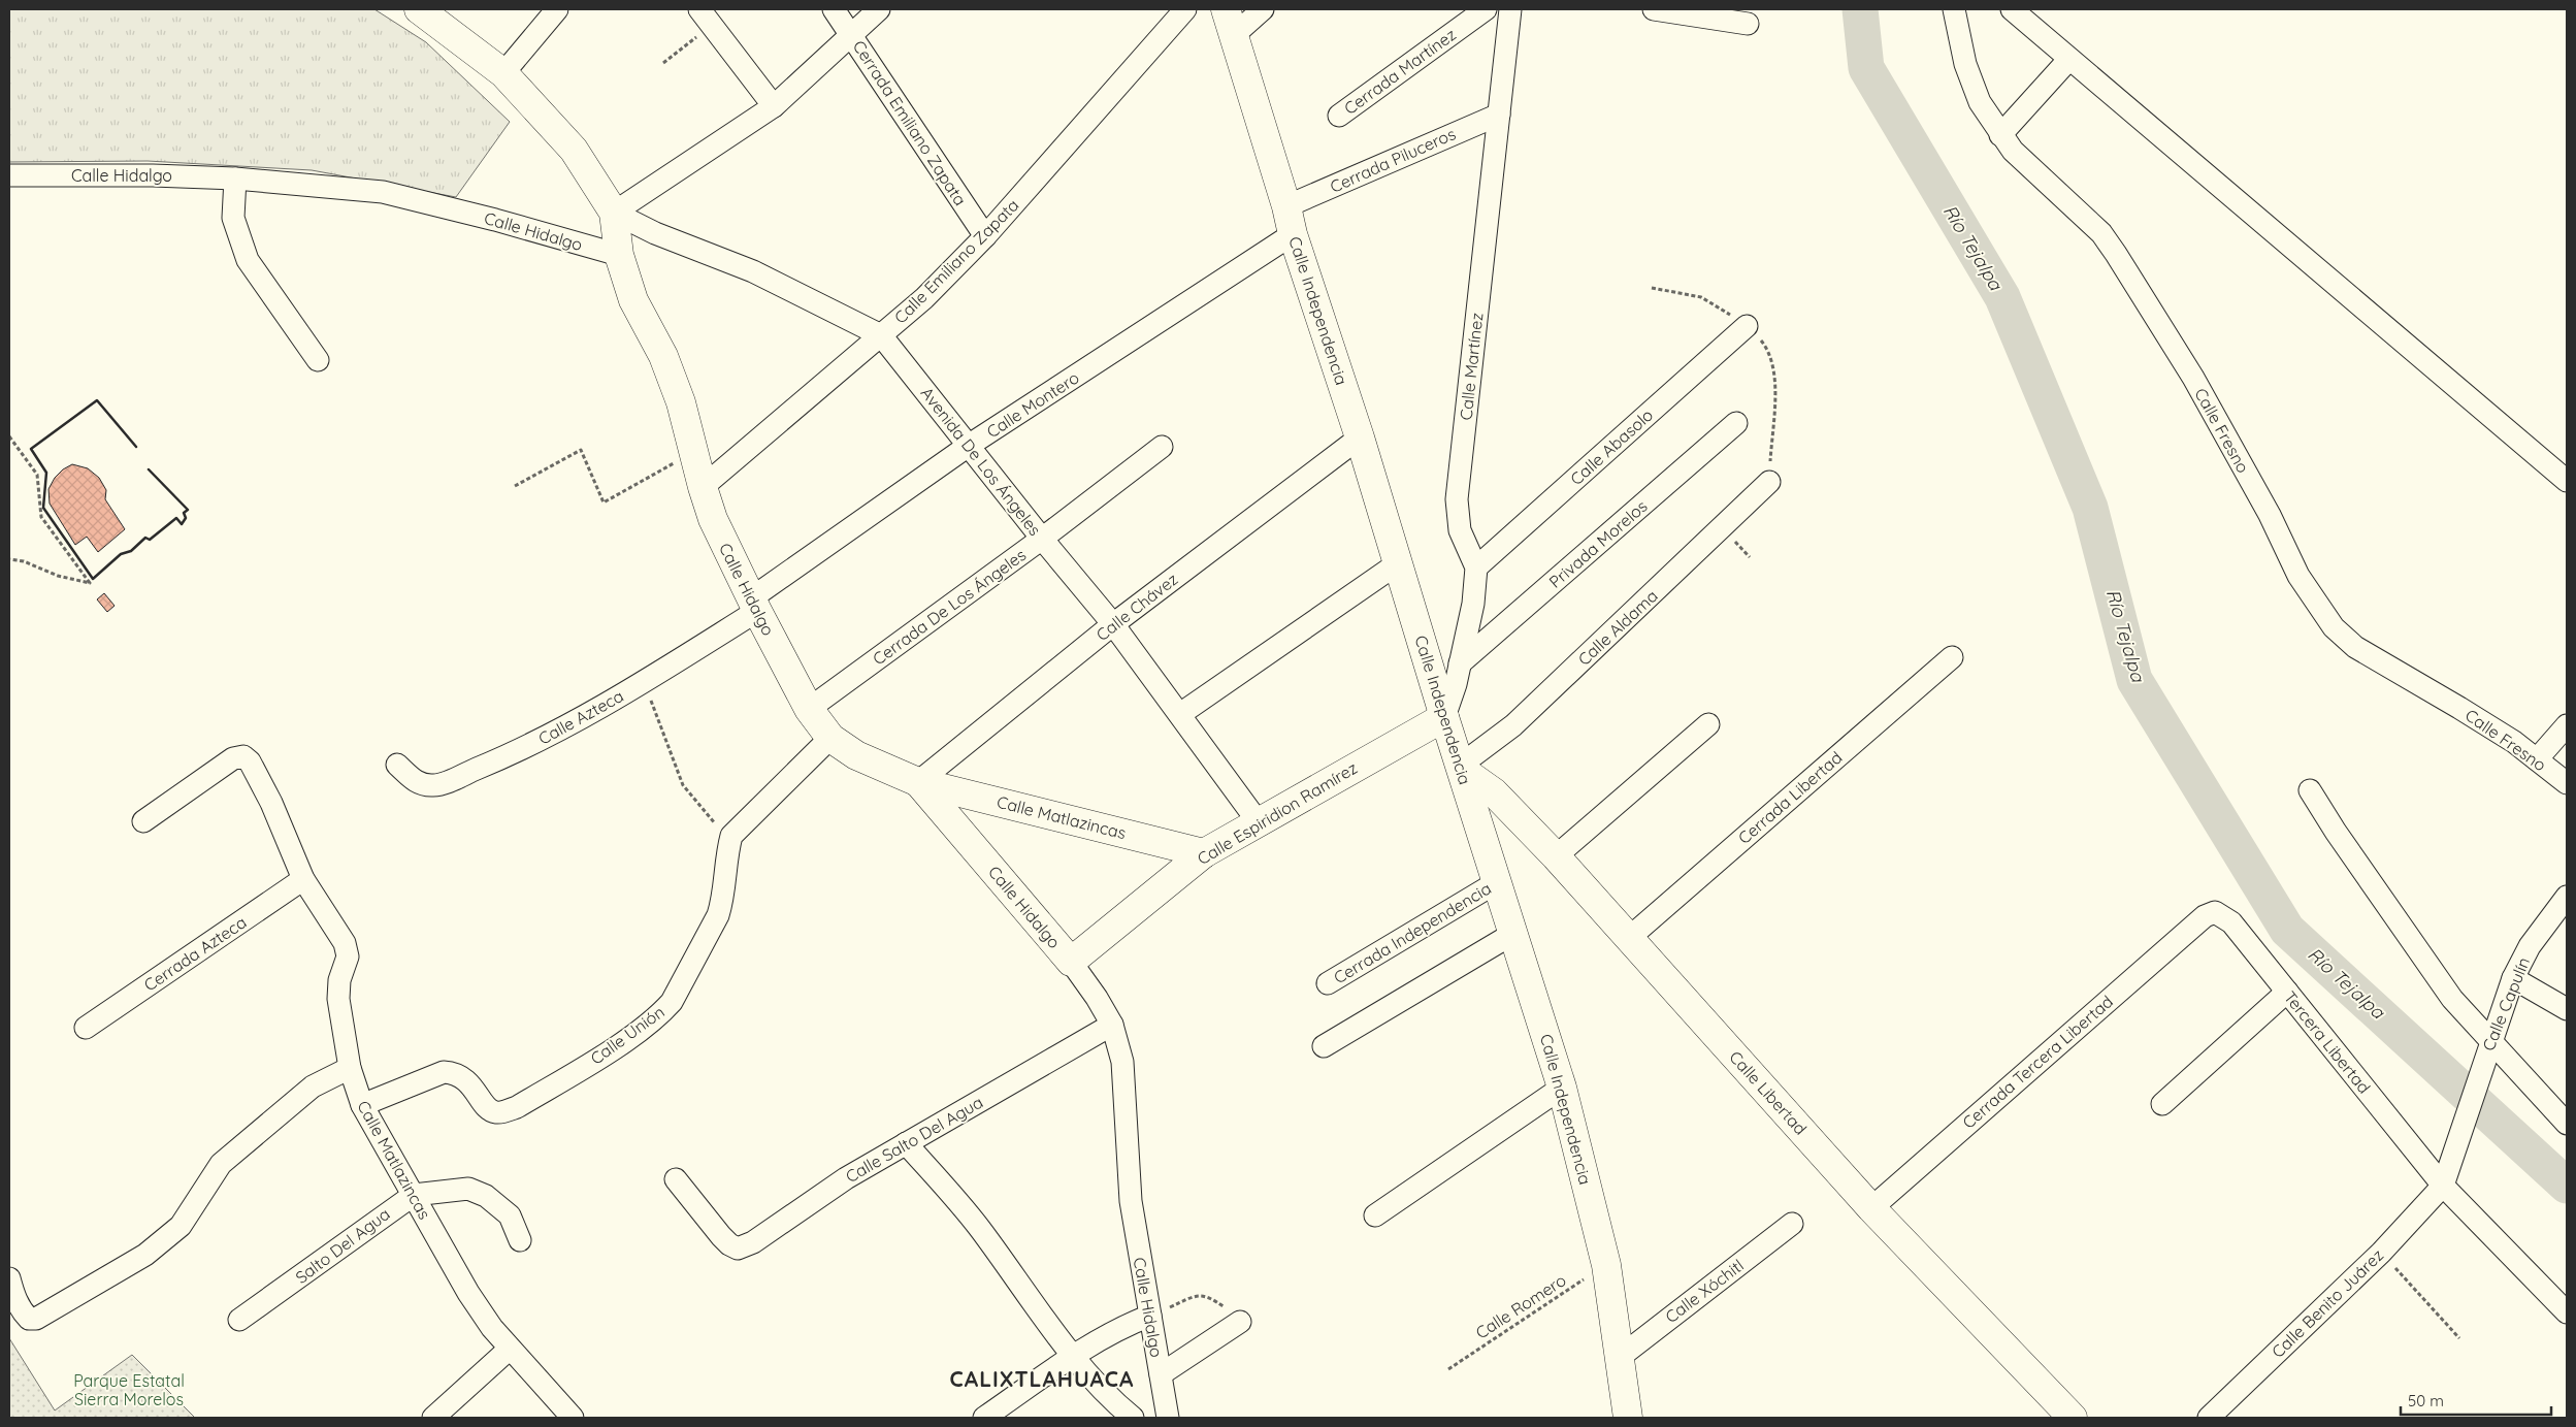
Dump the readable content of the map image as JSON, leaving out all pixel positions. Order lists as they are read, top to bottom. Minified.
{"streets":{"main road":["Calle Hidalgo","Calle Independencia","Calle Espiridion Ramírez","Calle Matlazincas","Calle Libertad"],"street":["Cerrada Martínez","Cerrada Emiliano Zapata","Cerrada Piluceros","Calle Emiliano Zapata","Calle Martínez","Calle Montero","Calle Fresno","Calle Abasolo","Avenida De Los Ángeles","Privada Morelos","Cerrada De Los Ángeles","Calle Chávez","Calle Aldama","Calle Azteca","Cerrada Libertad","Cerrada Independencia","Cerrada Azteca","Calle Capulín","Calle Unión","Tercera Libertad","Cerrada Tercera Libertad","Calle Salto Del Agua","Salto Del Agua","Calle Xóchitl","Calle Benito Juárez"],"path":["Calle Romero"]},"crossings":[["Cerrada Emiliano Zapata","Calle Emiliano Zapata"],["Cerrada Piluceros","Calle Independencia"],["Cerrada Piluceros","Calle Martínez"],["Calle Hidalgo","Calle Emiliano Zapata"],["Calle Hidalgo","Calle Montero"],["Calle Hidalgo","Cerrada De Los Ángeles"],["Calle Hidalgo","Calle Chávez"],["Calle Hidalgo","Calle Azteca"],["Calle Hidalgo","Calle Espiridion Ramírez"],["Calle Hidalgo","Calle Matlazincas"],["Calle Hidalgo","Calle Salto Del Agua"],["Calle Emiliano Zapata","Avenida De Los Ángeles"],["Calle Independencia","Calle Martínez"],["Calle Independencia","Calle Montero"],["Calle Independencia","Calle Chávez"],["Calle Independencia","Calle Aldama"],["Calle Independencia","Calle Espiridion Ramírez"],["Calle Independencia","Cerrada Independencia"],["Calle Independencia","Calle Libertad"],["Calle Independencia","Calle Xóchitl"],["Calle Independencia","Calle Romero"],["Calle Martínez","Calle Abasolo"],["Calle Martínez","Privada Morelos"],["Calle Martínez","Calle Espiridion Ramírez"],["Calle Montero","Avenida De Los Ángeles"],["Calle Montero","Calle Azteca"],["Avenida De Los Ángeles","Cerrada De Los Ángeles"],["Avenida De Los Ángeles","Calle Chávez"],["Avenida De Los Ángeles","Calle Espiridion Ramírez"],["Calle Chávez","Calle Matlazincas"],["Calle Aldama","Calle Libertad"],["Cerrada Libertad","Calle Libertad"],["Calle Espiridion Ramírez","Calle Matlazincas"],["Calle Matlazincas","Cerrada Azteca"],["Calle Matlazincas","Calle Unión"],["Calle Matlazincas","Salto Del Agua"],["Calle Capulín","Tercera Libertad"],["Calle Capulín","Calle Benito Juárez"],["Tercera Libertad","Cerrada Tercera Libertad"],["Tercera Libertad","Calle Benito Juárez"],["Cerrada Tercera Libertad","Calle Libertad"]],"districts":["CALIXTLAHUACA"],"water":["Río Tejalpa"],"parks":["Parque Estatal Sierra Morelos"],"scale_bar":"50 m"}
